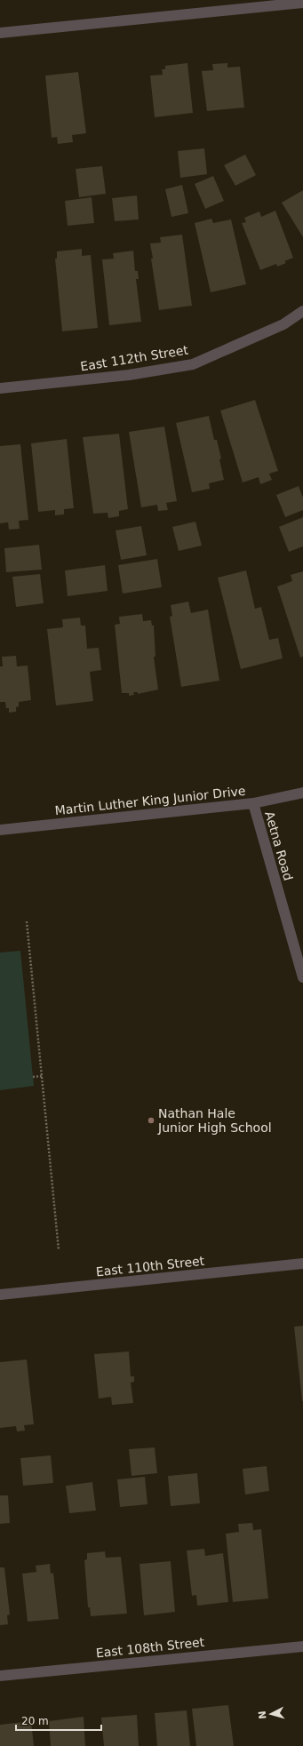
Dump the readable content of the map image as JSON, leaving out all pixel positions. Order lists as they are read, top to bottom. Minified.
{"streets":{"street":["East 112th Street","Martin Luther King Junior Drive","Aetna Road","East 110th Street","East 108th Street"]},"crossings":[["Martin Luther King Junior Drive","Aetna Road"]],"places":["Nathan Hale Junior High School"],"scale_bar":"20 m","north":"left"}
